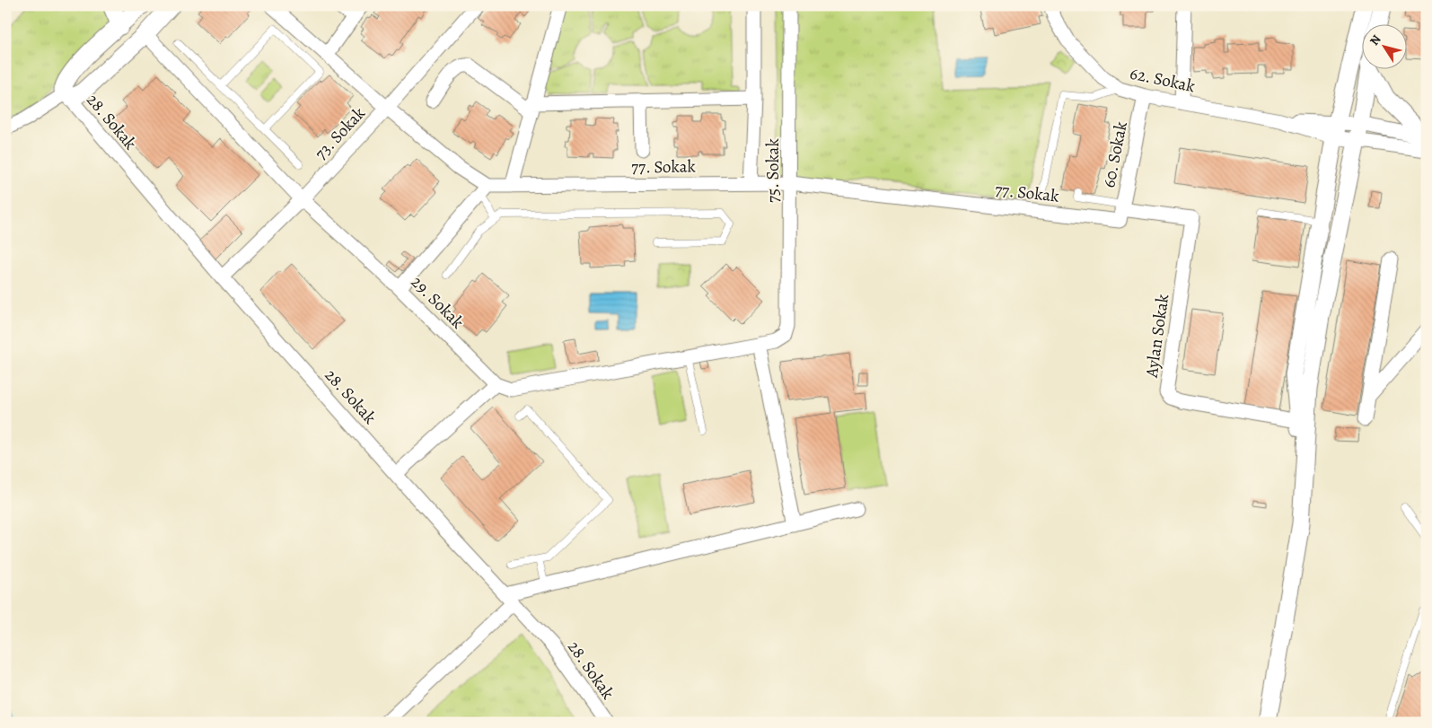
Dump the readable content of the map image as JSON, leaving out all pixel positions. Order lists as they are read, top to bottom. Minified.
{"streets":{"street":["62. Sokak","28. Sokak","73. Sokak","60. Sokak","77. Sokak","75. Sokak","29. Sokak","Aylan Sokak"]},"crossings":[["62. Sokak","60. Sokak"],["28. Sokak","73. Sokak"],["73. Sokak","29. Sokak"],["60. Sokak","77. Sokak"],["60. Sokak","Aylan Sokak"],["77. Sokak","75. Sokak"],["77. Sokak","Aylan Sokak"]],"north":"top left"}
